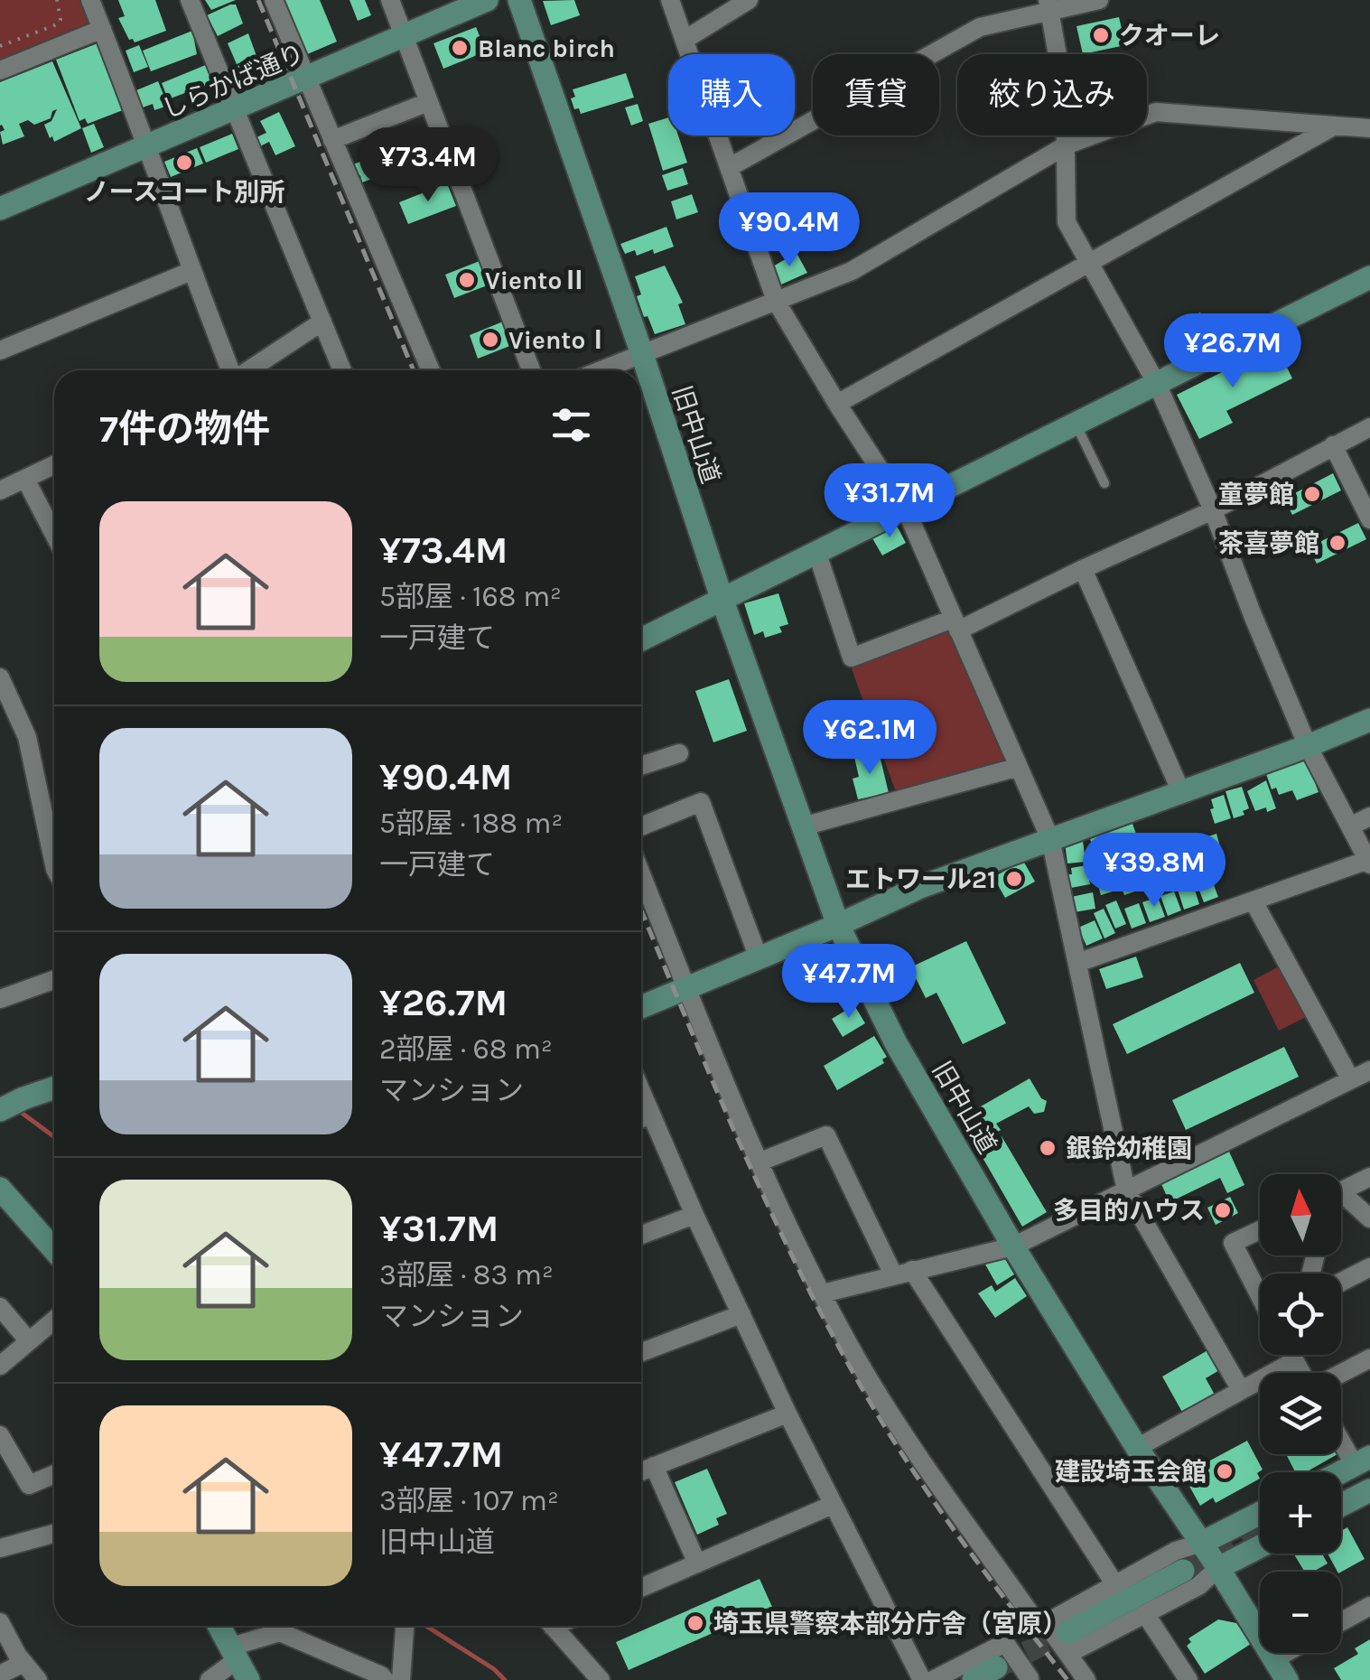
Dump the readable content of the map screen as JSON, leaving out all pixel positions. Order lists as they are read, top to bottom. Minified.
{"streets":{"street":["しらかば通り","旧中山道"]},"places":["クオーレ","Blanc birch","ノースコート別所","VientoⅡ","VientoⅠ","童夢館","茶喜夢館","エトワール21","銀鈴幼稚園","多目的ハウス","建設埼玉会館","埼玉県警察本部分庁舎（宮原）"],"north":"top","page":{"chip":["購入","賃貸","絞り込み"],"price":["¥73.4M","¥90.4M","¥26.7M","¥31.7M","¥62.1M","¥39.8M","¥47.7M"],"heading":"7件の物件","list":[{"name":"¥73.4M","note":"5部屋 · 168 m² · 一戸建て"},{"name":"¥90.4M","note":"5部屋 · 188 m² · 一戸建て"},{"name":"¥26.7M","note":"2部屋 · 68 m² · マンション"},{"name":"¥31.7M","note":"3部屋 · 83 m² · マンション"},{"name":"¥47.7M","note":"3部屋 · 107 m² · 旧中山道"}],"map_buttons":["+","−"]}}
